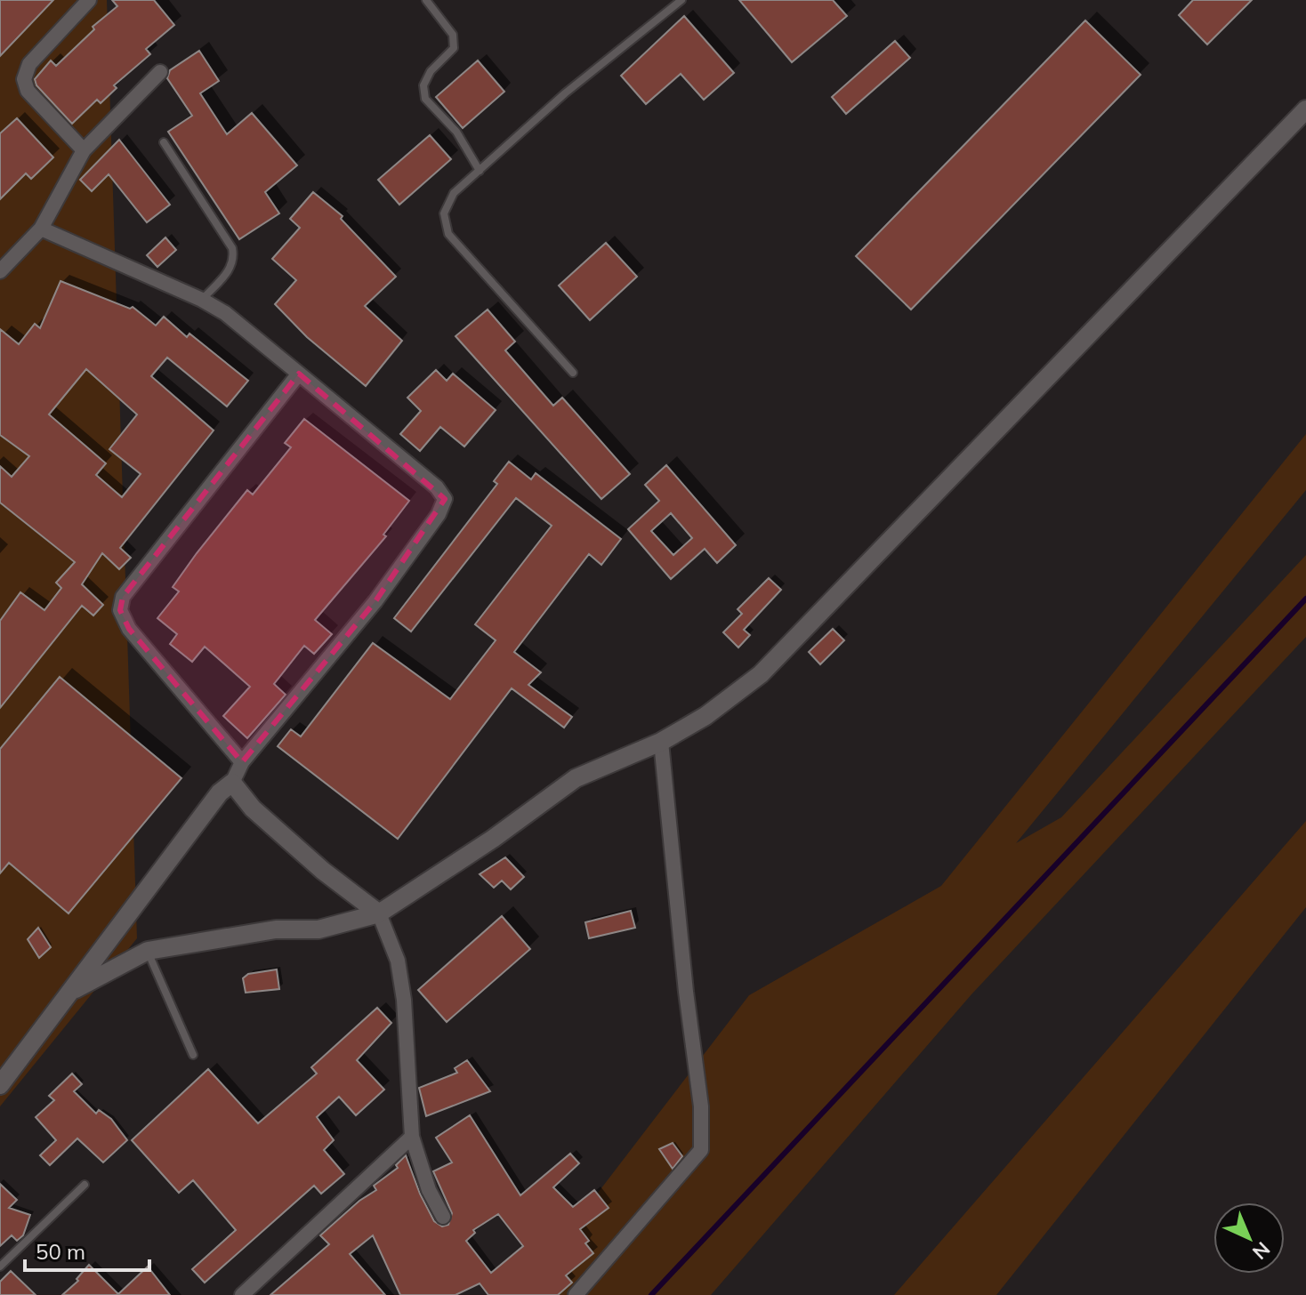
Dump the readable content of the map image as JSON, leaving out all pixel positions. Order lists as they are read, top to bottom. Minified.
{"scale_bar":"50 m","north":"bottom right"}
